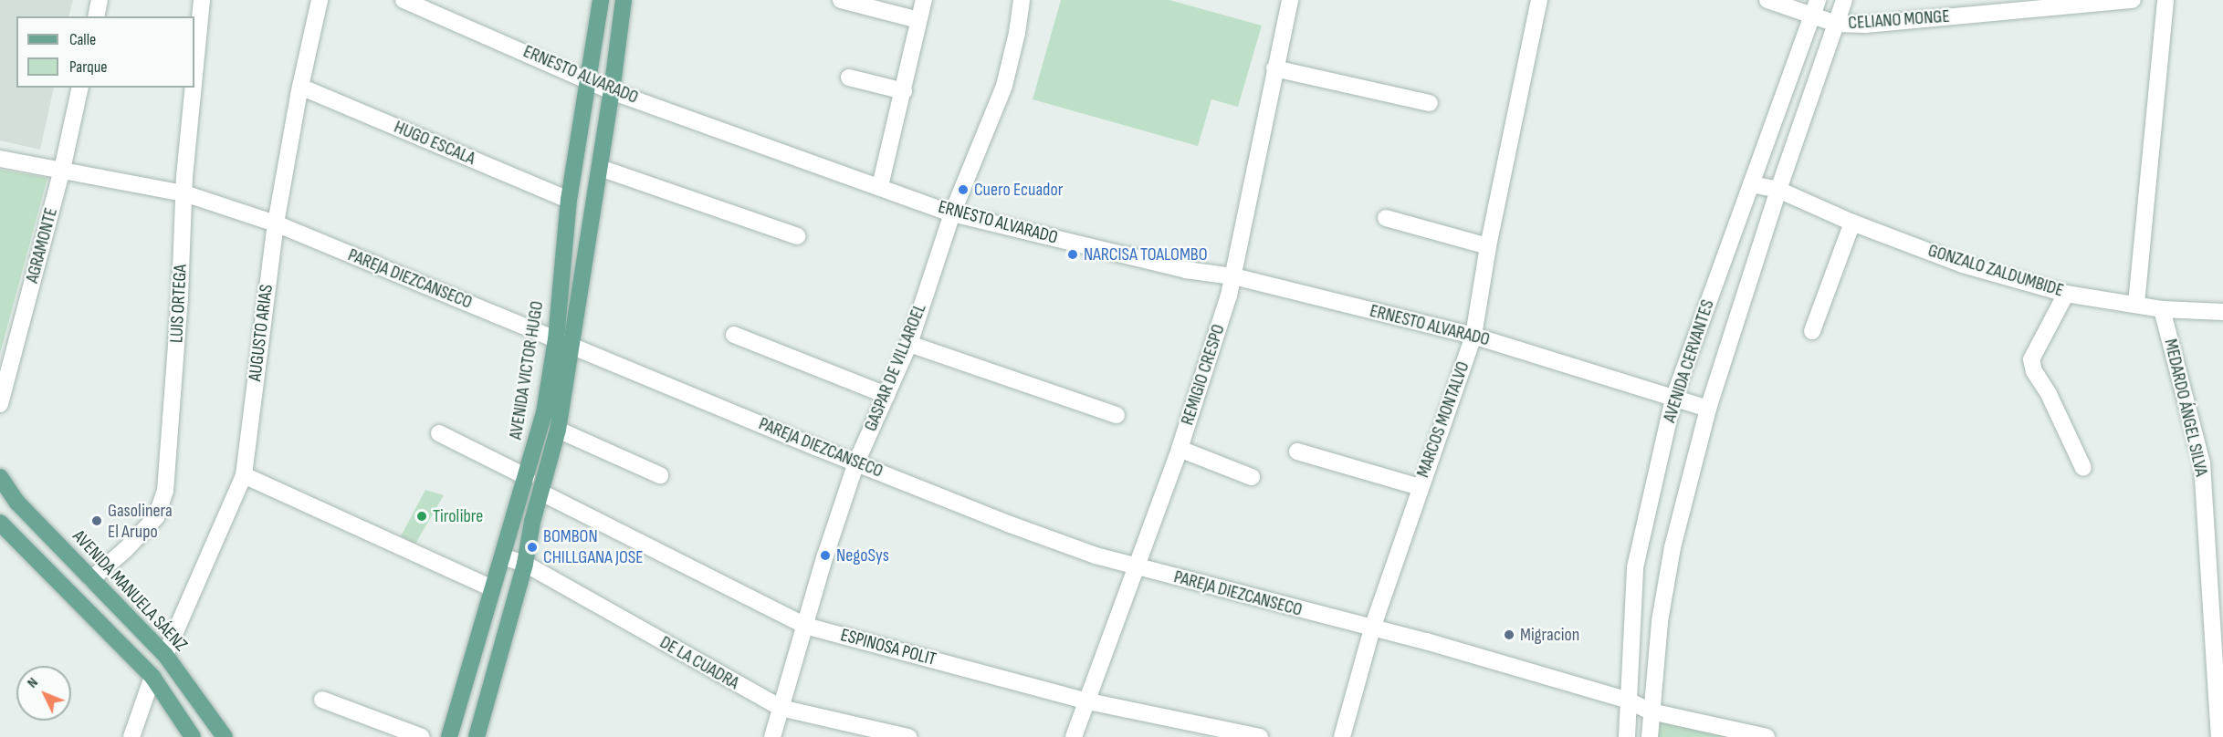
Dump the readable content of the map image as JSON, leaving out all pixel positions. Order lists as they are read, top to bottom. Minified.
{"streets":{"main road":["AVENIDA VICTOR HUGO","AVENIDA MANUELA SÁENZ"],"street":["CELIANO MONGE","ERNESTO ALVARADO","HUGO ESCALA","AGRAMONTE","GONZALO ZALDUMBIDE","PAREJA DIEZCANSECO","LUIS ORTEGA","AUGUSTO ARIAS","AVENIDA CERVANTES","GASPAR DE VILLAROEL","REMIGIO CRESPO","MEDARDO ÁNGEL SILVA","MARCOS MONTALVO","ESPINOSA POLIT","DE LA CUADRA"]},"crossings":[["CELIANO MONGE","AVENIDA CERVANTES"],["ERNESTO ALVARADO","AVENIDA CERVANTES"],["ERNESTO ALVARADO","GASPAR DE VILLAROEL"],["ERNESTO ALVARADO","AVENIDA VICTOR HUGO"],["ERNESTO ALVARADO","REMIGIO CRESPO"],["ERNESTO ALVARADO","MARCOS MONTALVO"],["HUGO ESCALA","AUGUSTO ARIAS"],["HUGO ESCALA","AVENIDA VICTOR HUGO"],["AGRAMONTE","PAREJA DIEZCANSECO"],["GONZALO ZALDUMBIDE","AVENIDA CERVANTES"],["GONZALO ZALDUMBIDE","MEDARDO ÁNGEL SILVA"],["PAREJA DIEZCANSECO","LUIS ORTEGA"],["PAREJA DIEZCANSECO","AUGUSTO ARIAS"],["PAREJA DIEZCANSECO","AVENIDA CERVANTES"],["PAREJA DIEZCANSECO","GASPAR DE VILLAROEL"],["PAREJA DIEZCANSECO","AVENIDA VICTOR HUGO"],["PAREJA DIEZCANSECO","REMIGIO CRESPO"],["PAREJA DIEZCANSECO","MARCOS MONTALVO"],["LUIS ORTEGA","AVENIDA MANUELA SÁENZ"],["AUGUSTO ARIAS","AVENIDA MANUELA SÁENZ"],["GASPAR DE VILLAROEL","ESPINOSA POLIT"],["GASPAR DE VILLAROEL","DE LA CUADRA"],["AVENIDA VICTOR HUGO","DE LA CUADRA"],["REMIGIO CRESPO","ESPINOSA POLIT"]],"places":["Cuero Ecuador","NARCISA TOALOMBO","Tirolibre","Gasolinera El Arupo","BOMBON CHILLGANA JOSE","NegoSys","Migracion"],"legend":["Calle","Parque"],"north":"top left"}
